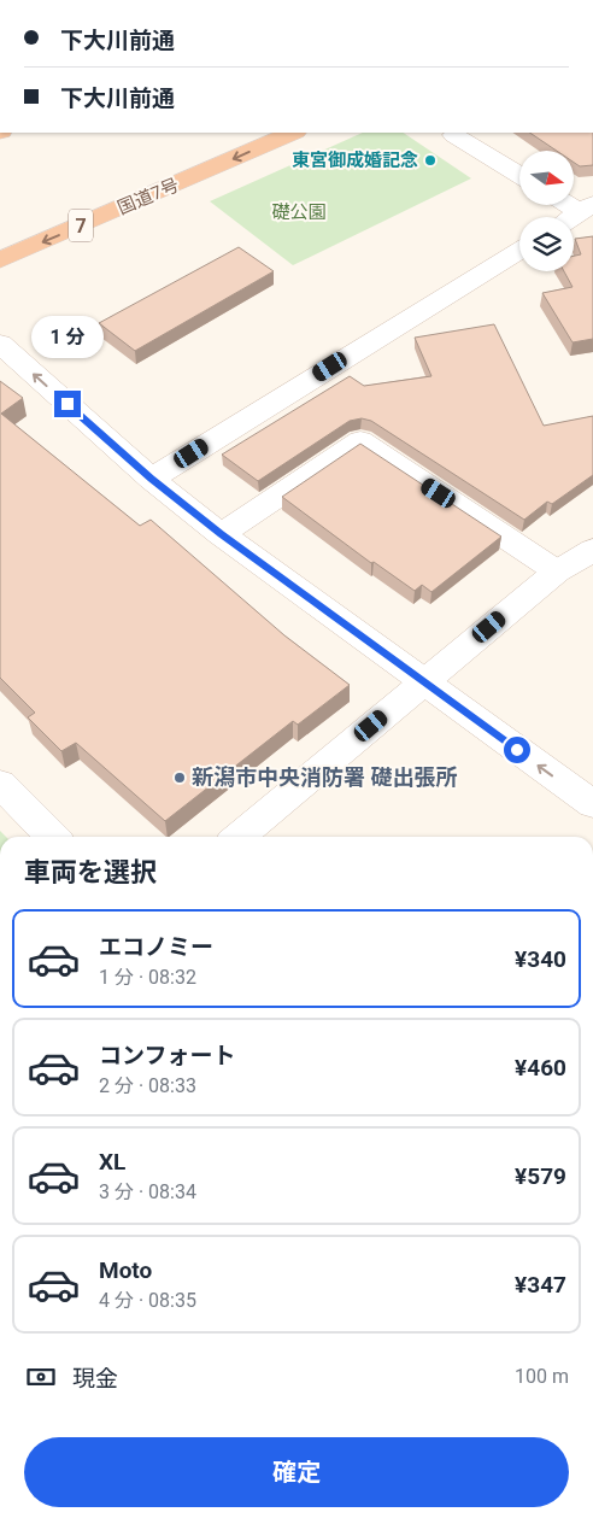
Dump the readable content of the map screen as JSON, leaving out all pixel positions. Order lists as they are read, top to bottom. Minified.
{"streets":{"highway":["国道7号","7"]},"one_way":["国道7号"],"parks":["礎公園"],"places":["東宮御成婚記念","新潟市中央消防署 礎出張所"],"north":"right","page":{"banner":["下大川前通","下大川前通"],"bubble":"1 分","heading":"車両を選択","list":[{"name":"エコノミー","note":"1 分 · 08:32","value":"¥340"},{"name":"コンフォート","note":"2 分 · 08:33","value":"¥460"},{"name":"XL","note":"3 分 · 08:34","value":"¥579"},{"name":"Moto","note":"4 分 · 08:35","value":"¥347"}],"pay":["現金","100 m"],"buttons":"確定"}}
